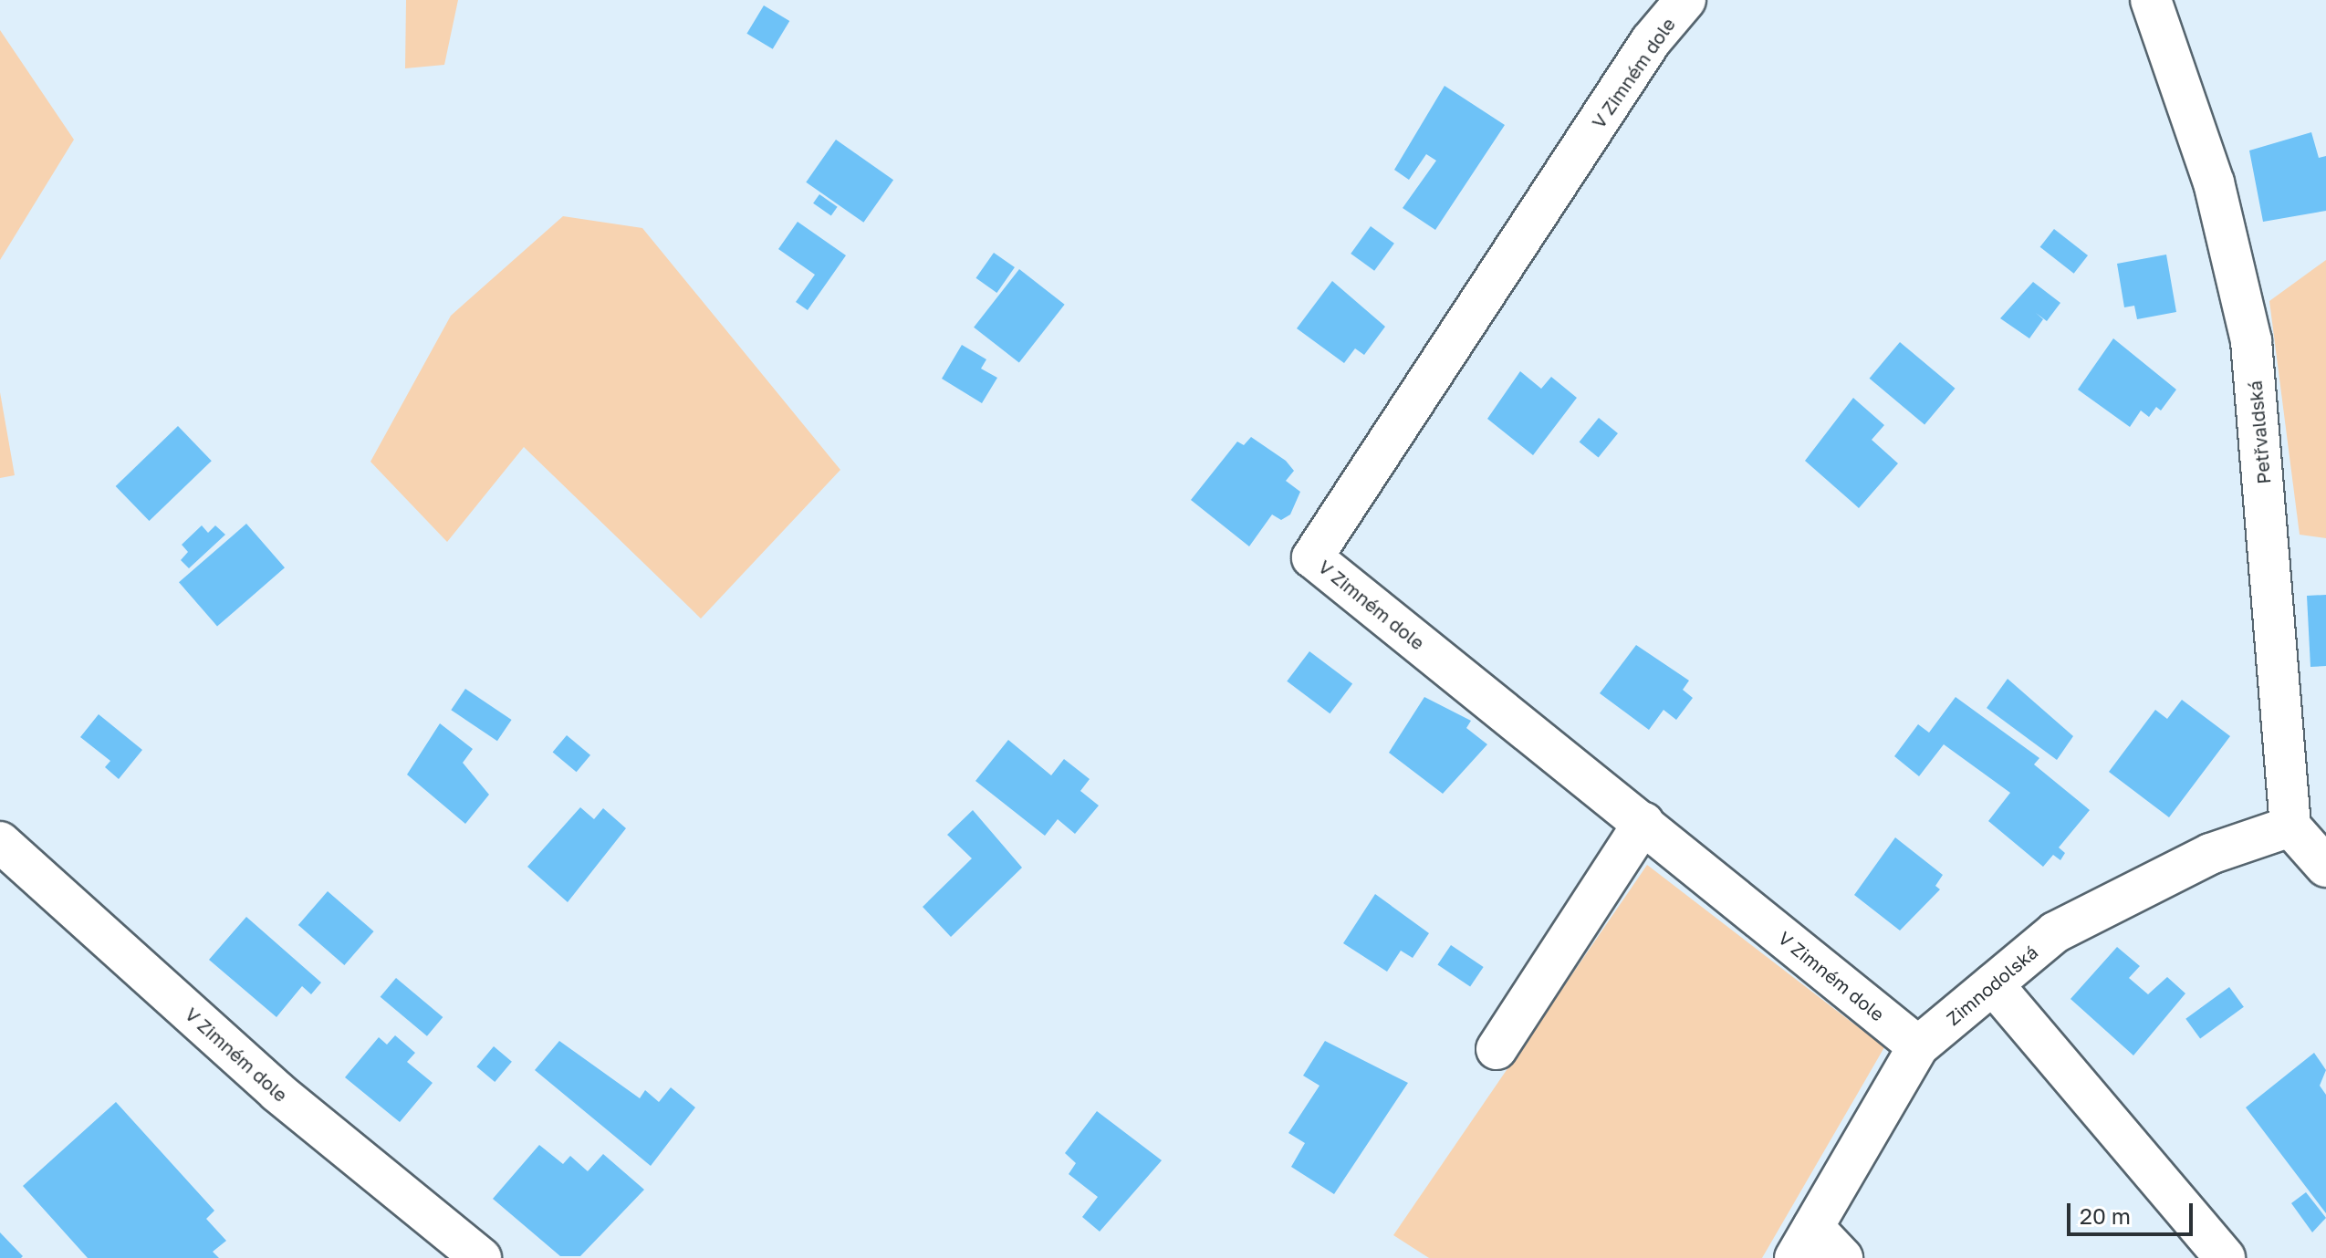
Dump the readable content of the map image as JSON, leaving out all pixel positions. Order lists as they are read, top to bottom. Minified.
{"streets":{"street":["V Zimném dole","Petřvaldská","Zimnodolská"]},"crossings":[["V Zimném dole","Zimnodolská"],["Petřvaldská","Zimnodolská"]],"scale_bar":"20 m"}
